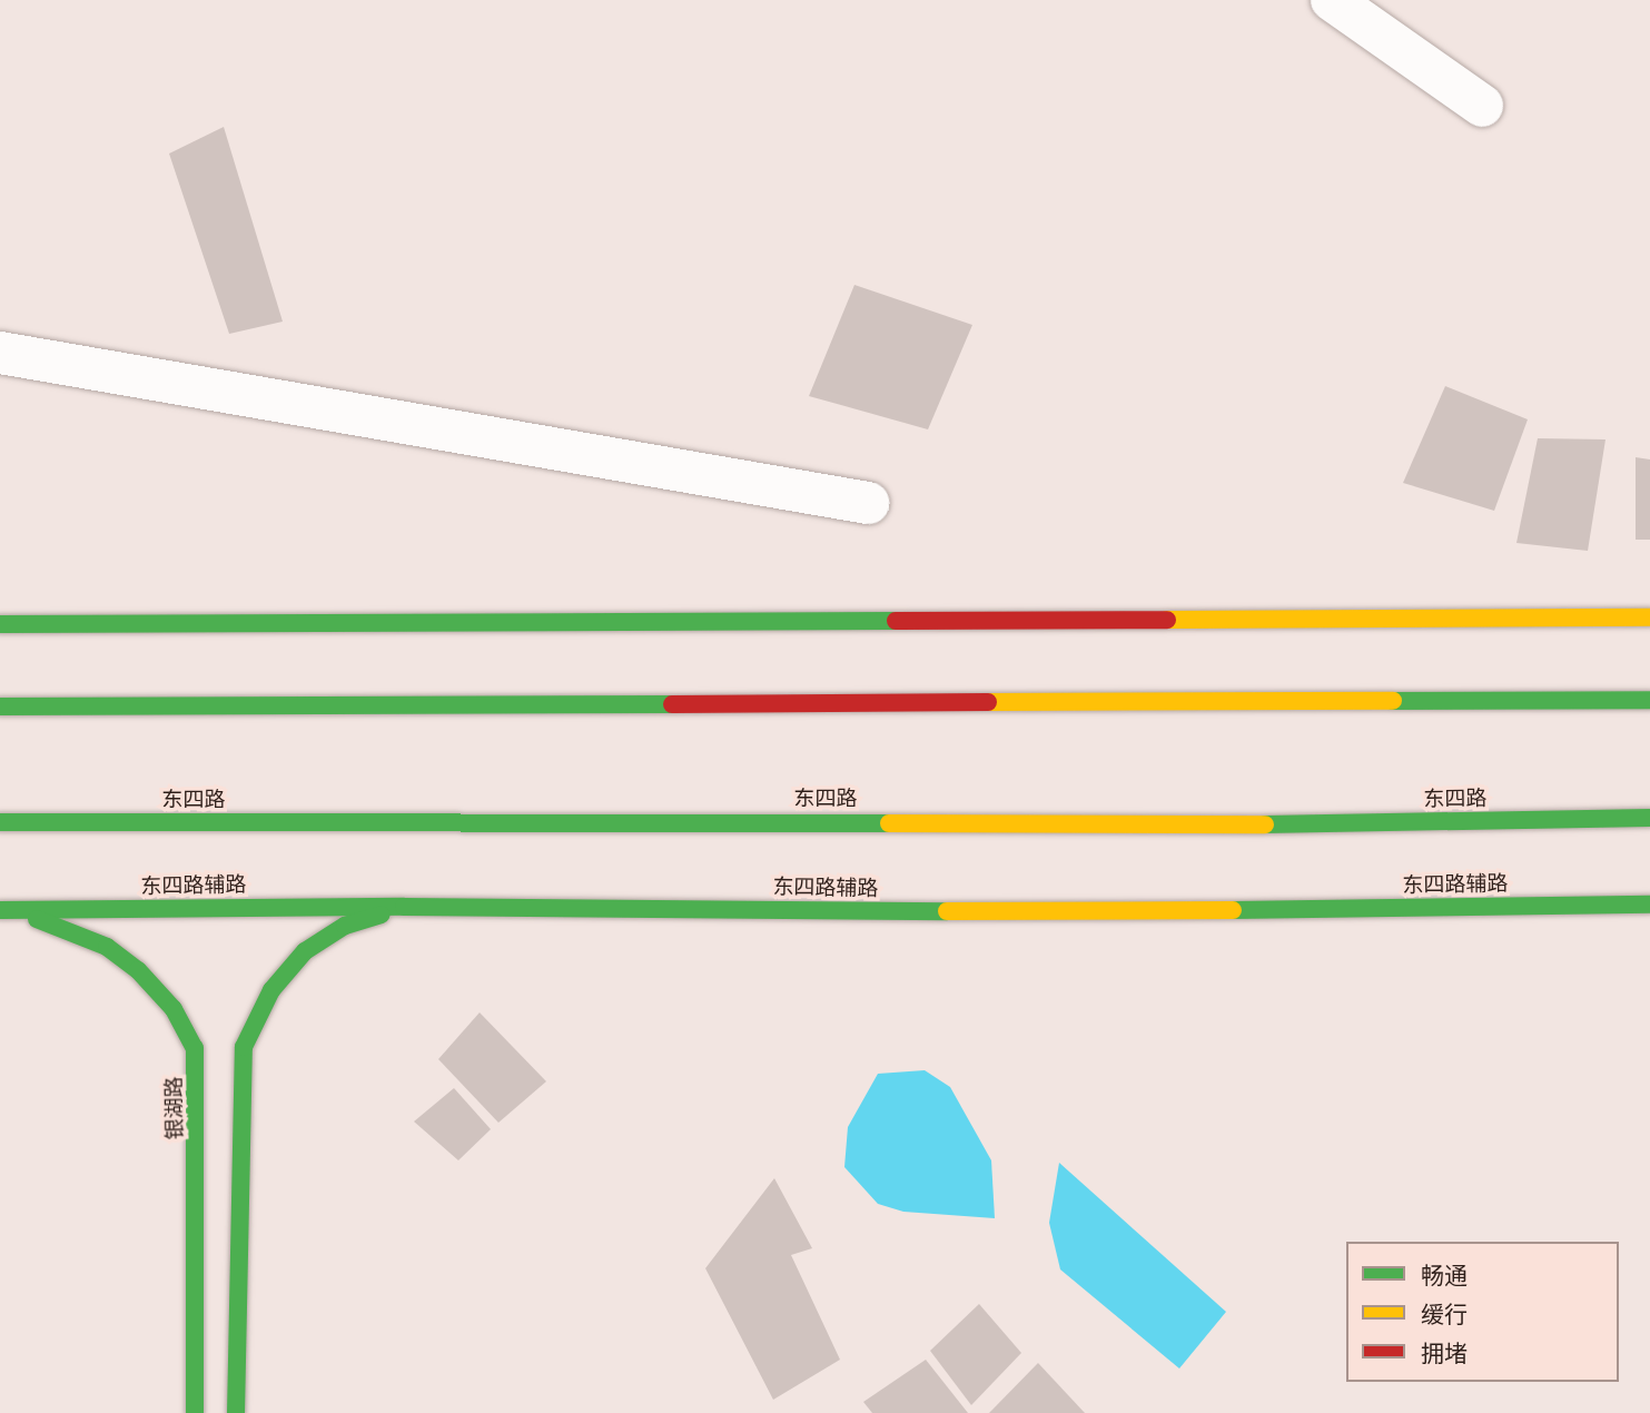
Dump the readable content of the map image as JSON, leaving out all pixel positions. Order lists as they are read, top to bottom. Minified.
{"streets":{"main road":["东四路","东四路辅路","银湖路"]},"crossings":[["东四路辅路","银湖路"]],"legend":["畅通","缓行","拥堵"]}
